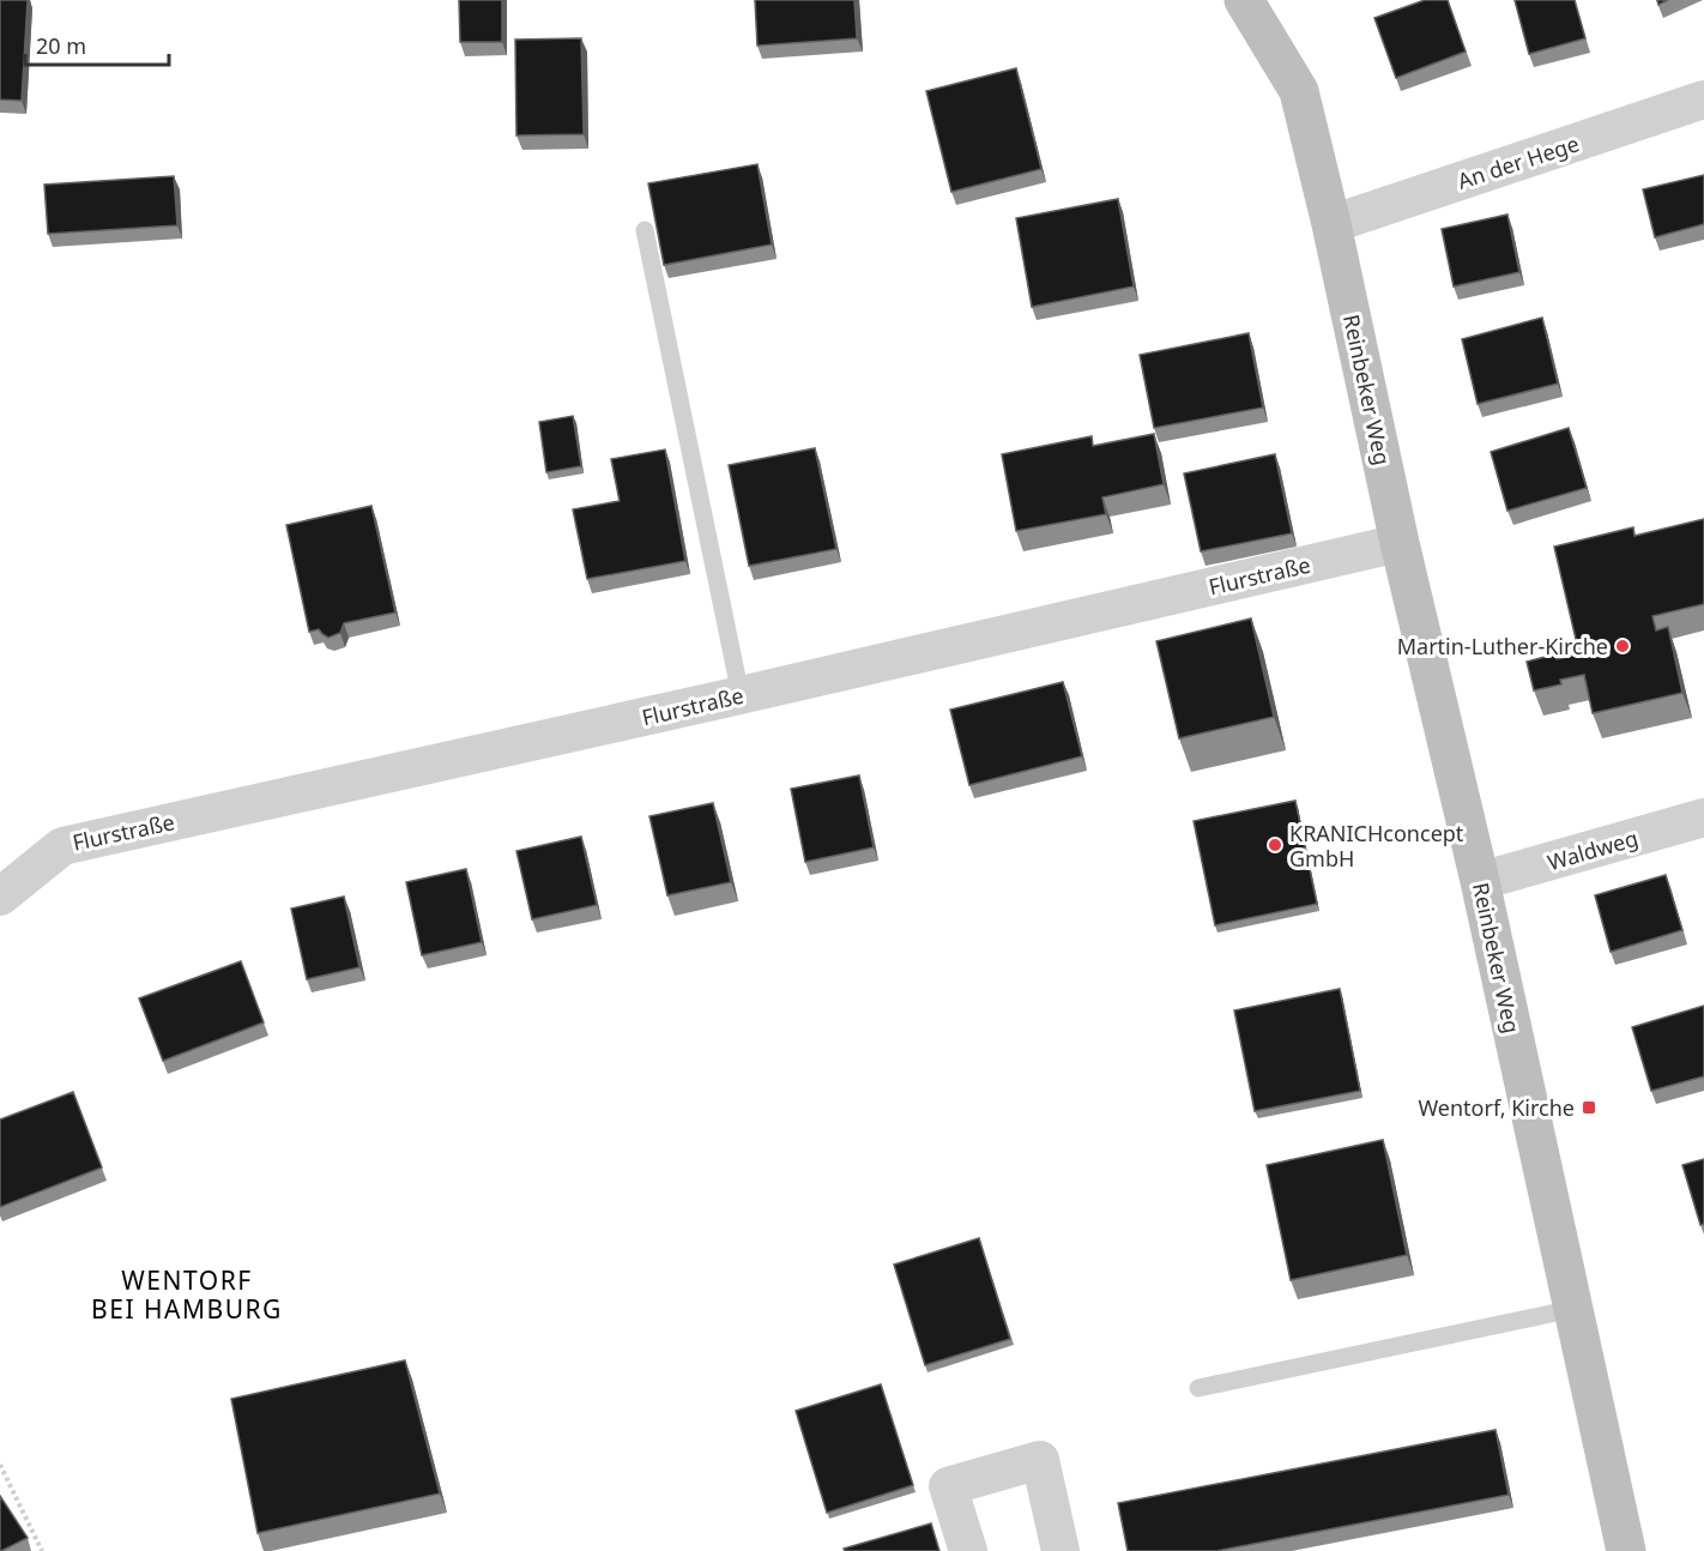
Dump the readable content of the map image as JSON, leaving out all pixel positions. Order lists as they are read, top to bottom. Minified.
{"streets":{"main road":["Reinbeker Weg"],"street":["An der Hege","Flurstraße","Waldweg"]},"crossings":[["An der Hege","Reinbeker Weg"],["Reinbeker Weg","Flurstraße"],["Reinbeker Weg","Waldweg"]],"districts":["WENTORF BEI HAMBURG"],"places":{"other":["Martin-Luther-Kirche","KRANICHconcept GmbH"],"transit":["Wentorf, Kirche"]},"scale_bar":"20 m"}
